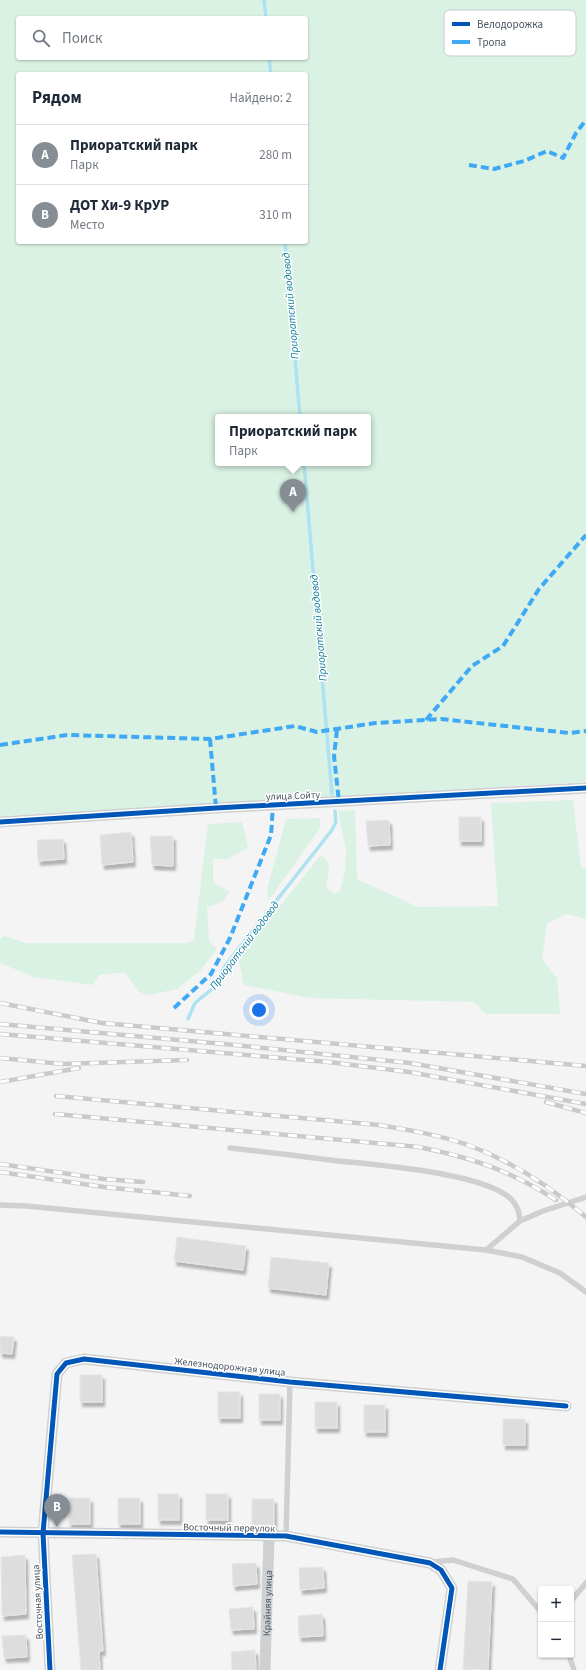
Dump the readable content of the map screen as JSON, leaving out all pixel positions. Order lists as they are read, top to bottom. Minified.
{"streets":{"street":["улица Сойту","Железнодорожная улица","Восточный переулок","Восточная улица","Крайняя улица"]},"crossings":[["Железнодорожная улица","Восточный переулок"],["Железнодорожная улица","Восточная улица"],["Восточный переулок","Восточная улица"],["Восточный переулок","Крайняя улица"]],"water":["Приоратский водовод"],"legend":["Велодорожка","Тропа"],"page":{"search":"Поиск","heading":["Рядом","Найдено: 2"],"list":[{"mark":"A","name":"Приоратский парк","note":"Парк","value":"280 m"},{"mark":"B","name":"ДОТ Хи-9 КрУР","note":"Место","value":"310 m"}],"popup":["Приоратский парк","Парк"],"pins":["A","B"],"map_buttons":["+","−"]}}
